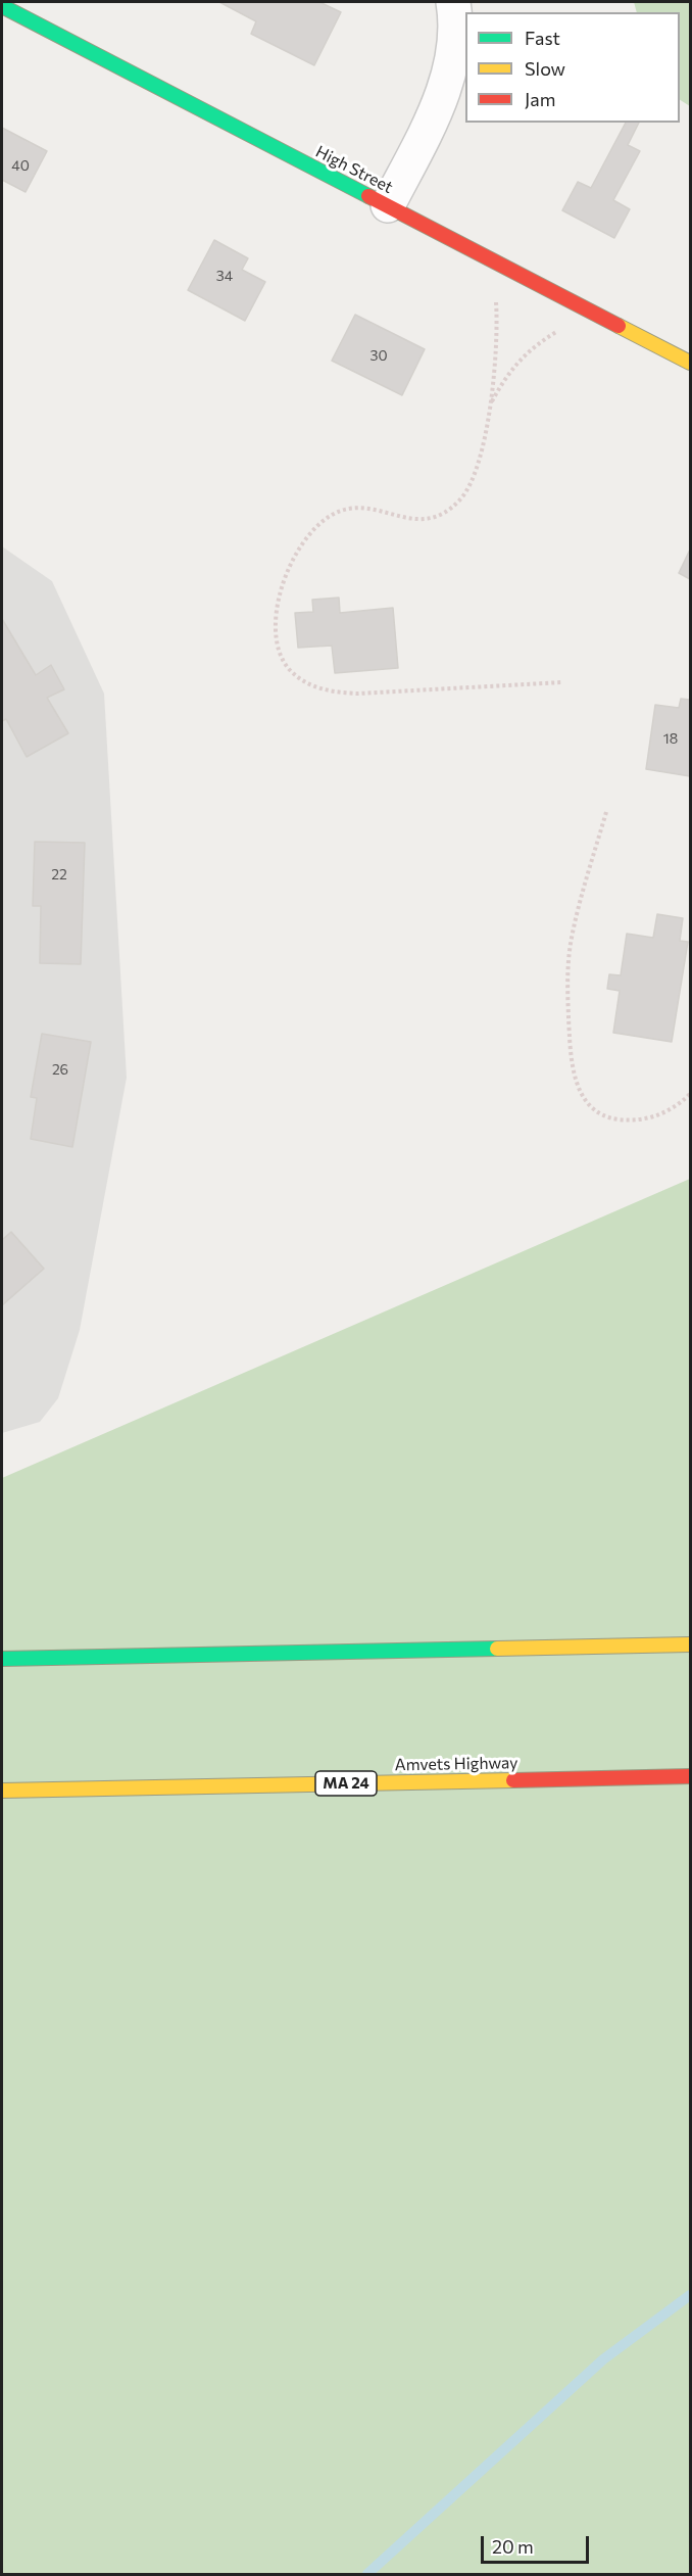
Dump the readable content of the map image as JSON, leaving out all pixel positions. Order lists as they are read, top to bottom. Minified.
{"streets":{"main road":["High Street","Amvets Highway","MA 24"]},"house_numbers":["40","34","30","18","22","26"],"legend":["Fast","Slow","Jam"],"scale_bar":"20 m"}
